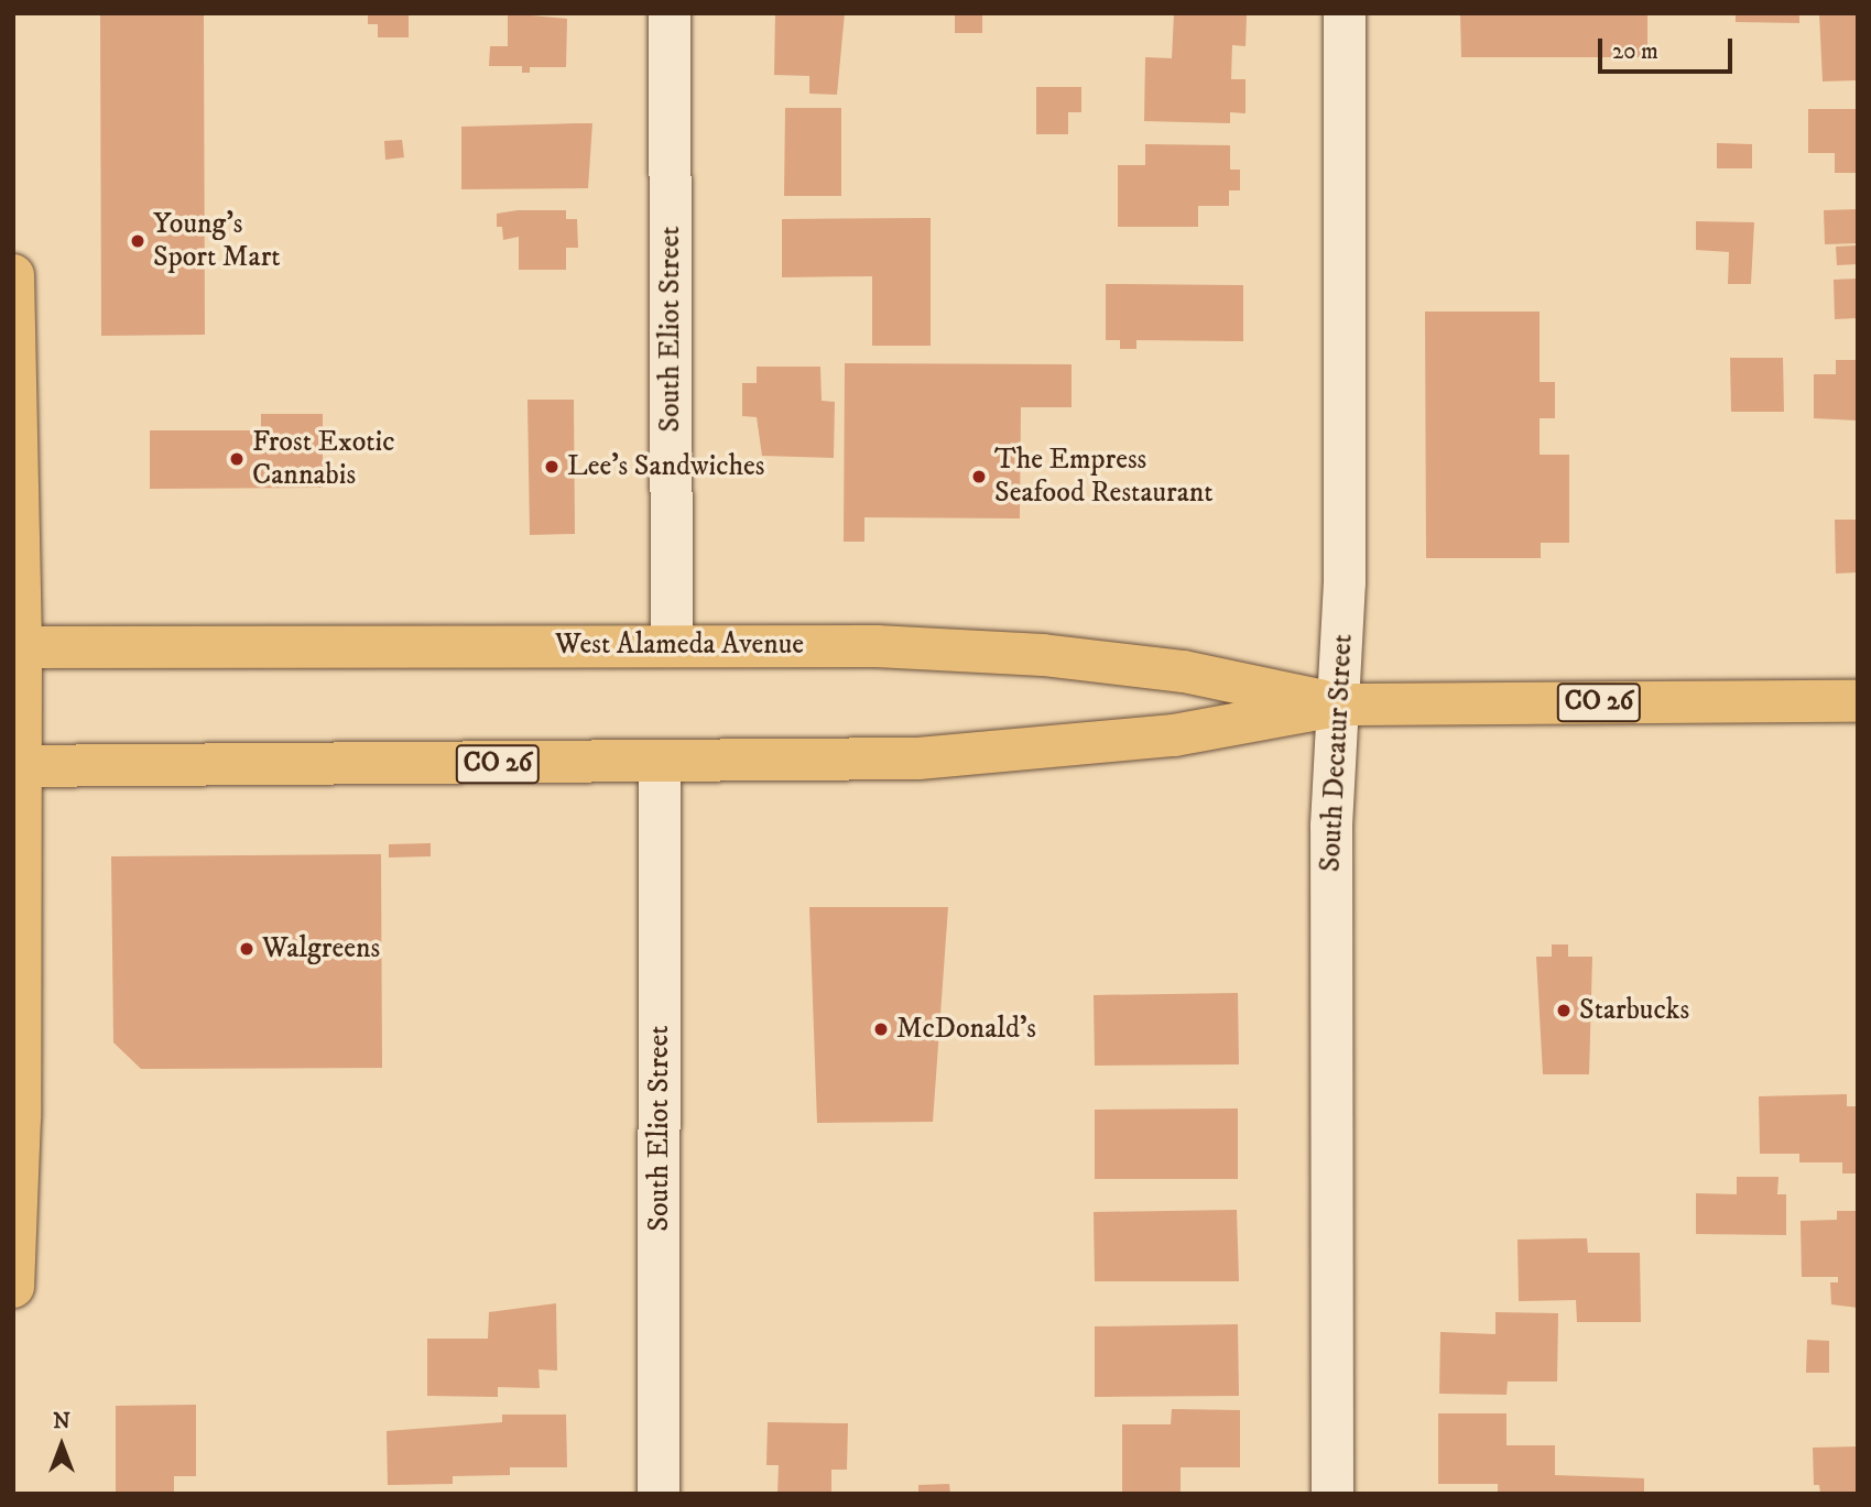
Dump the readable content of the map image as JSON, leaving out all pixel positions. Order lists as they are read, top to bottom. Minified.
{"streets":{"main road":["West Alameda Avenue","CO 26"],"street":["South Eliot Street","South Decatur Street"]},"crossings":[["South Eliot Street","West Alameda Avenue"],["West Alameda Avenue","South Decatur Street"]],"places":["Young's Sport Mart","Frost Exotic Cannabis","Lee's Sandwiches","The Empress Seafood Restaurant","Walgreens","Starbucks","McDonald's"],"scale_bar":"20 m","north":"top"}
